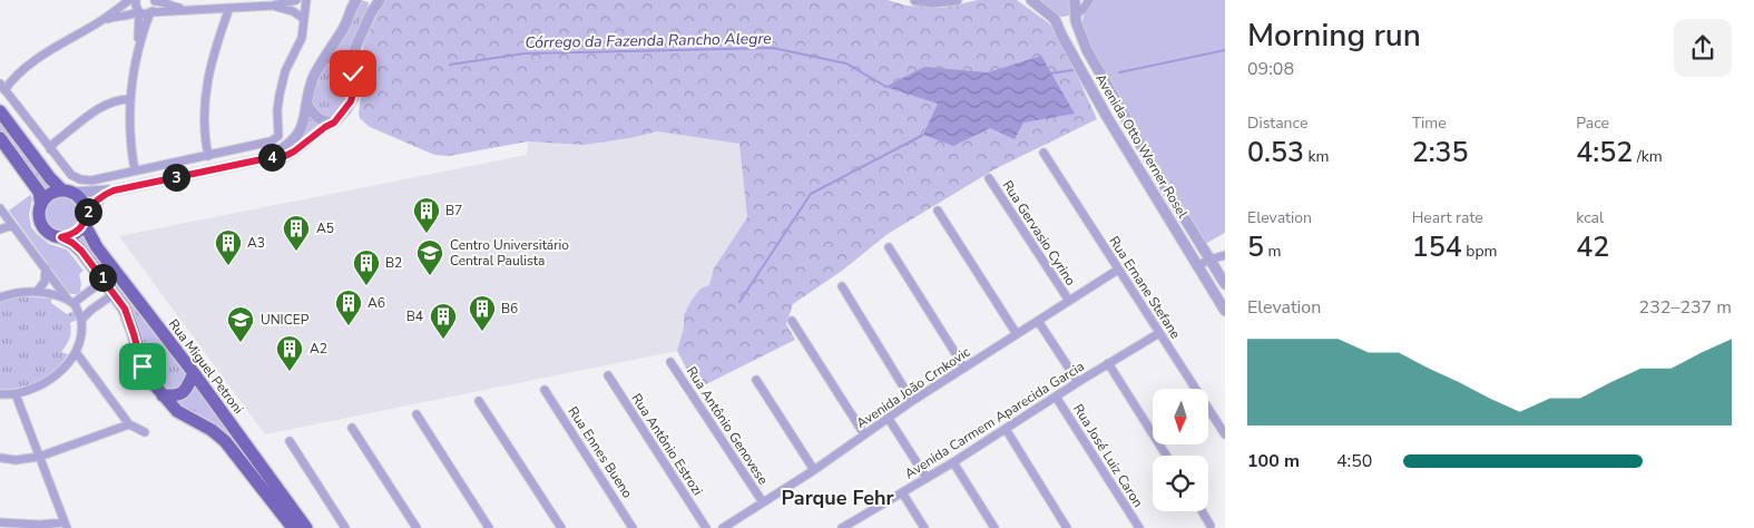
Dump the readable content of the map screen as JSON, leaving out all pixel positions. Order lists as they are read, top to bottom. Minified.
{"streets":{"main road":["Rua Miguel Petroni"],"street":["Avenida Otto Werner Rosel","Rua Gervasio Cyrino","Rua Ernane Stefane","Avenida João Crnkovic","Avenida Carmem Aparecida Garcia","Rua Antônio Genovese","Rua Antônio Estrozi","Rua Ennes Bueno","Rua José Luiz Caron"]},"crossings":[["Rua Gervasio Cyrino","Avenida João Crnkovic"],["Rua Ernane Stefane","Avenida João Crnkovic"],["Rua Ernane Stefane","Avenida Carmem Aparecida Garcia"],["Avenida João Crnkovic","Rua Antônio Genovese"],["Avenida Carmem Aparecida Garcia","Rua José Luiz Caron"]],"districts":["Parque Fehr"],"water":["Córrego da Fazenda Rancho Alegre"],"places":{"building":["B7","A5","A3","B2","A6","B6","B4","A2"],"school or university":["Centro Universitário Central Paulista","UNICEP"]},"north":"bottom","page":{"heading":["Morning run","09:08"],"stats":[["Distance","0.53 km"],["Time","2:35"],["Pace","4:52 /km"],["Elevation","5 m"],["Heart rate","154 bpm"],["kcal","42"]],"pins":["4","3","2","1"],"chart":["Elevation","232–237 m"],"list":[{"name":"100 m","note":"4:50"}]}}
